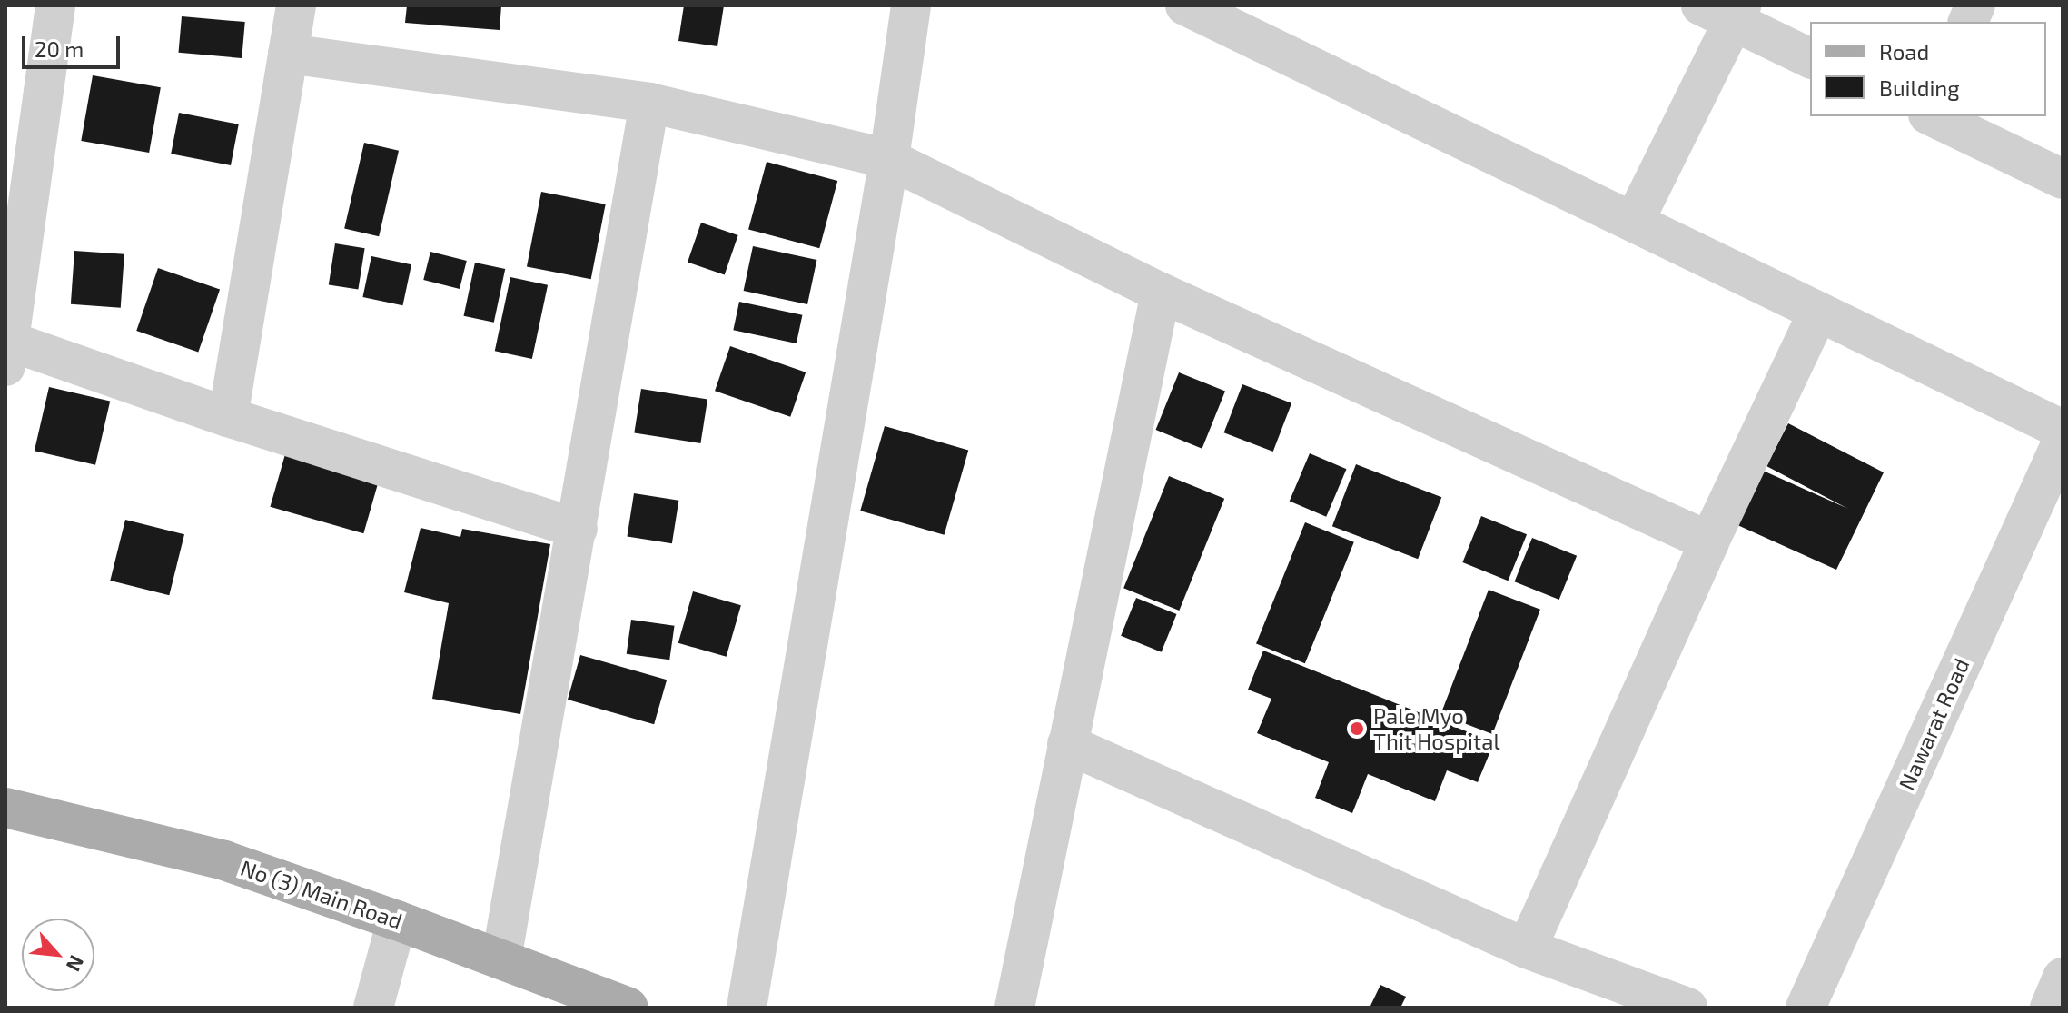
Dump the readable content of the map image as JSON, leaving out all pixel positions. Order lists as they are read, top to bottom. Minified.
{"streets":{"main road":["No (3) Main Road"],"street":["Nawarat Road"]},"places":["Pale Myo Thit Hospital"],"legend":["Road","Building"],"scale_bar":"20 m","north":"bottom right"}
